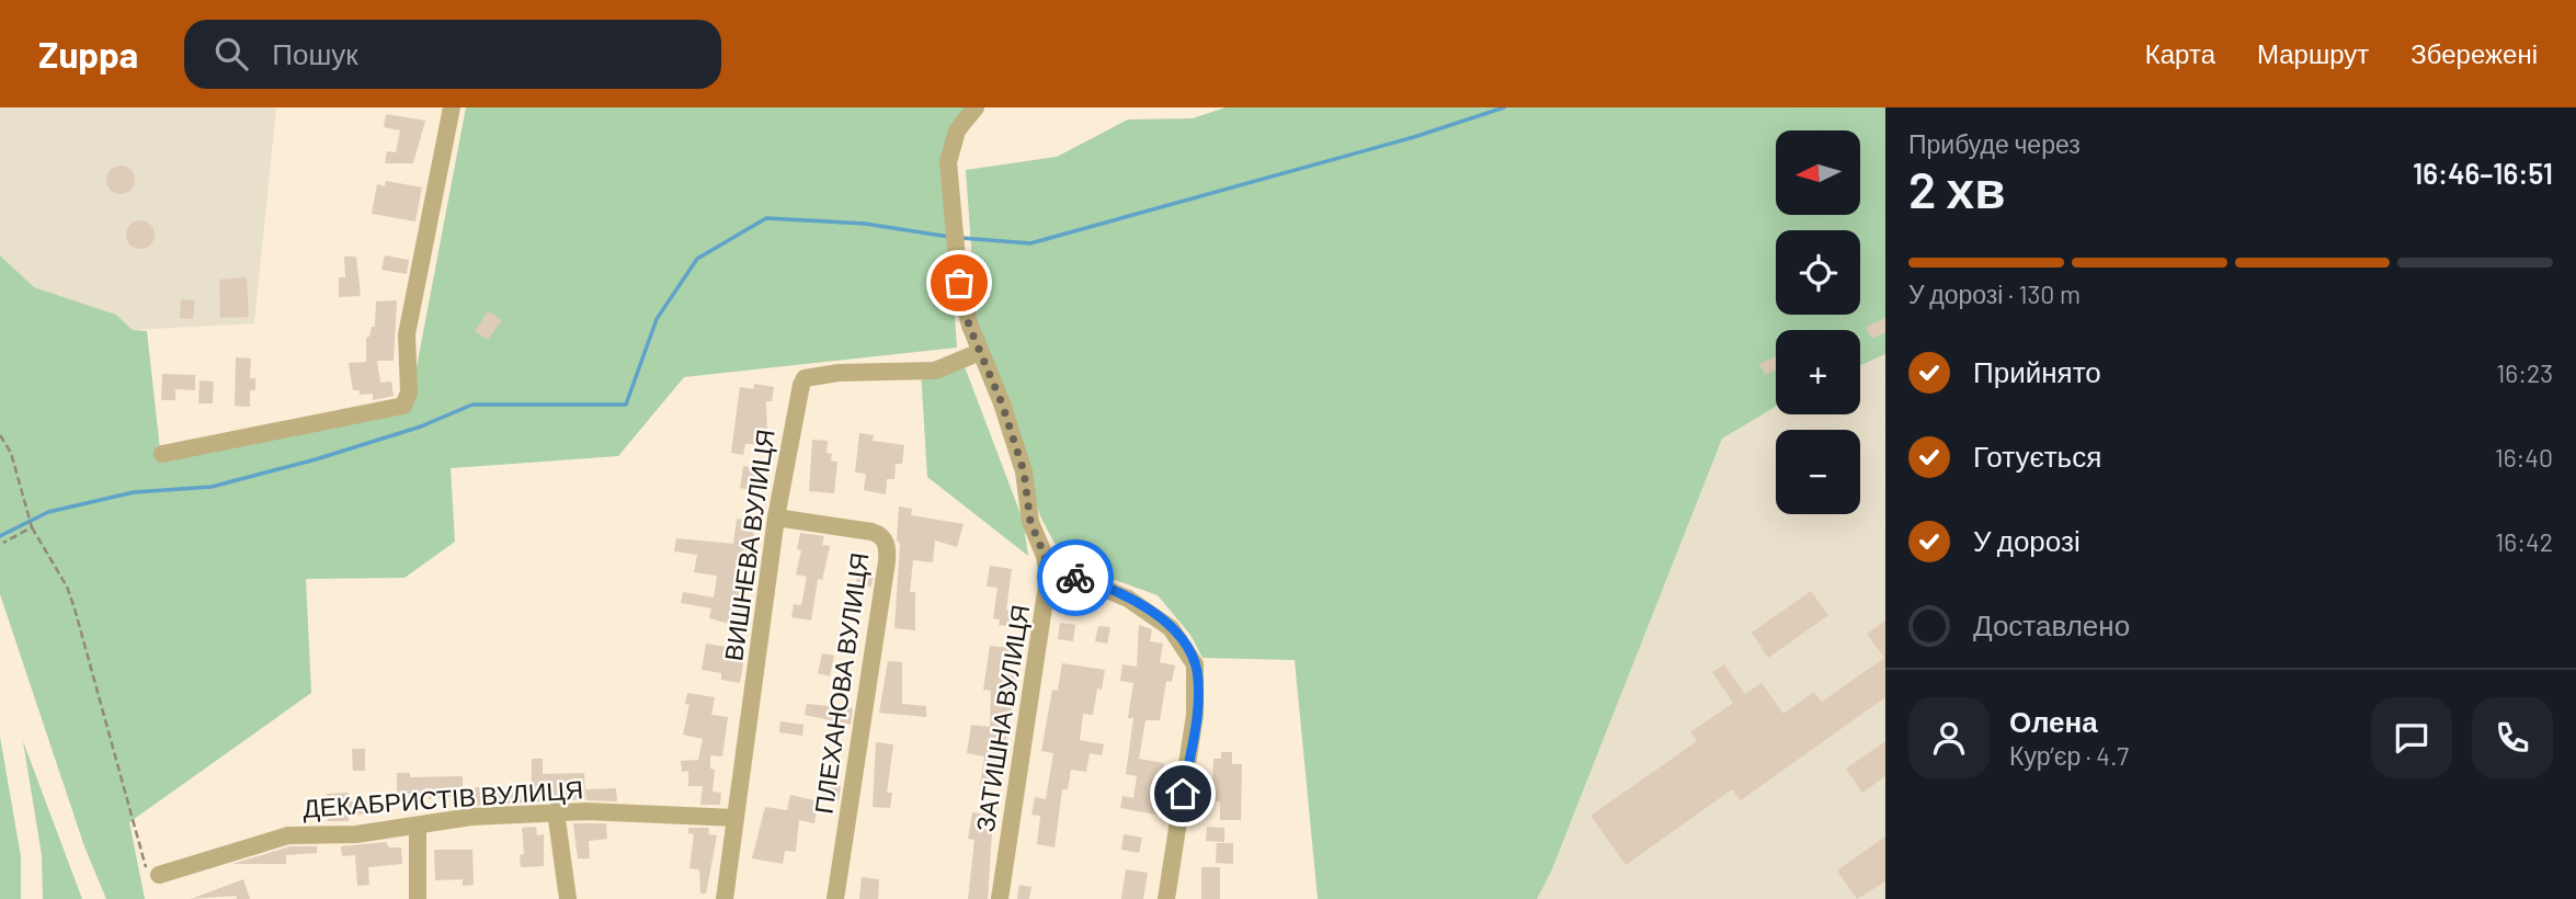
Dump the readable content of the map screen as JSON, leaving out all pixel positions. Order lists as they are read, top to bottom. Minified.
{"streets":{"street":["ВИШНЕВА ВУЛИЦЯ","ПЛЕХАНОВА ВУЛИЦЯ","ЗАТИШНА ВУЛИЦЯ","ДЕКАБРИСТІВ ВУЛИЦЯ"]},"crossings":[["ВИШНЕВА ВУЛИЦЯ","ПЛЕХАНОВА ВУЛИЦЯ"],["ВИШНЕВА ВУЛИЦЯ","ЗАТИШНА ВУЛИЦЯ"],["ВИШНЕВА ВУЛИЦЯ","ДЕКАБРИСТІВ ВУЛИЦЯ"]],"north":"left","page":{"header":"Zuppa","search":"Пошук","nav":["Карта","Маршрут","Збережені"],"heading":["2 хв","Прибуде через","16:46–16:51"],"panel":["Олена","Кур’єр · 4.7"],"map_buttons":["+","−"],"bar":"У дорозі · 130 m","list":[["Прийнято","16:23"],["Готується","16:40"],["У дорозі","16:42"],"Доставлено"]}}
